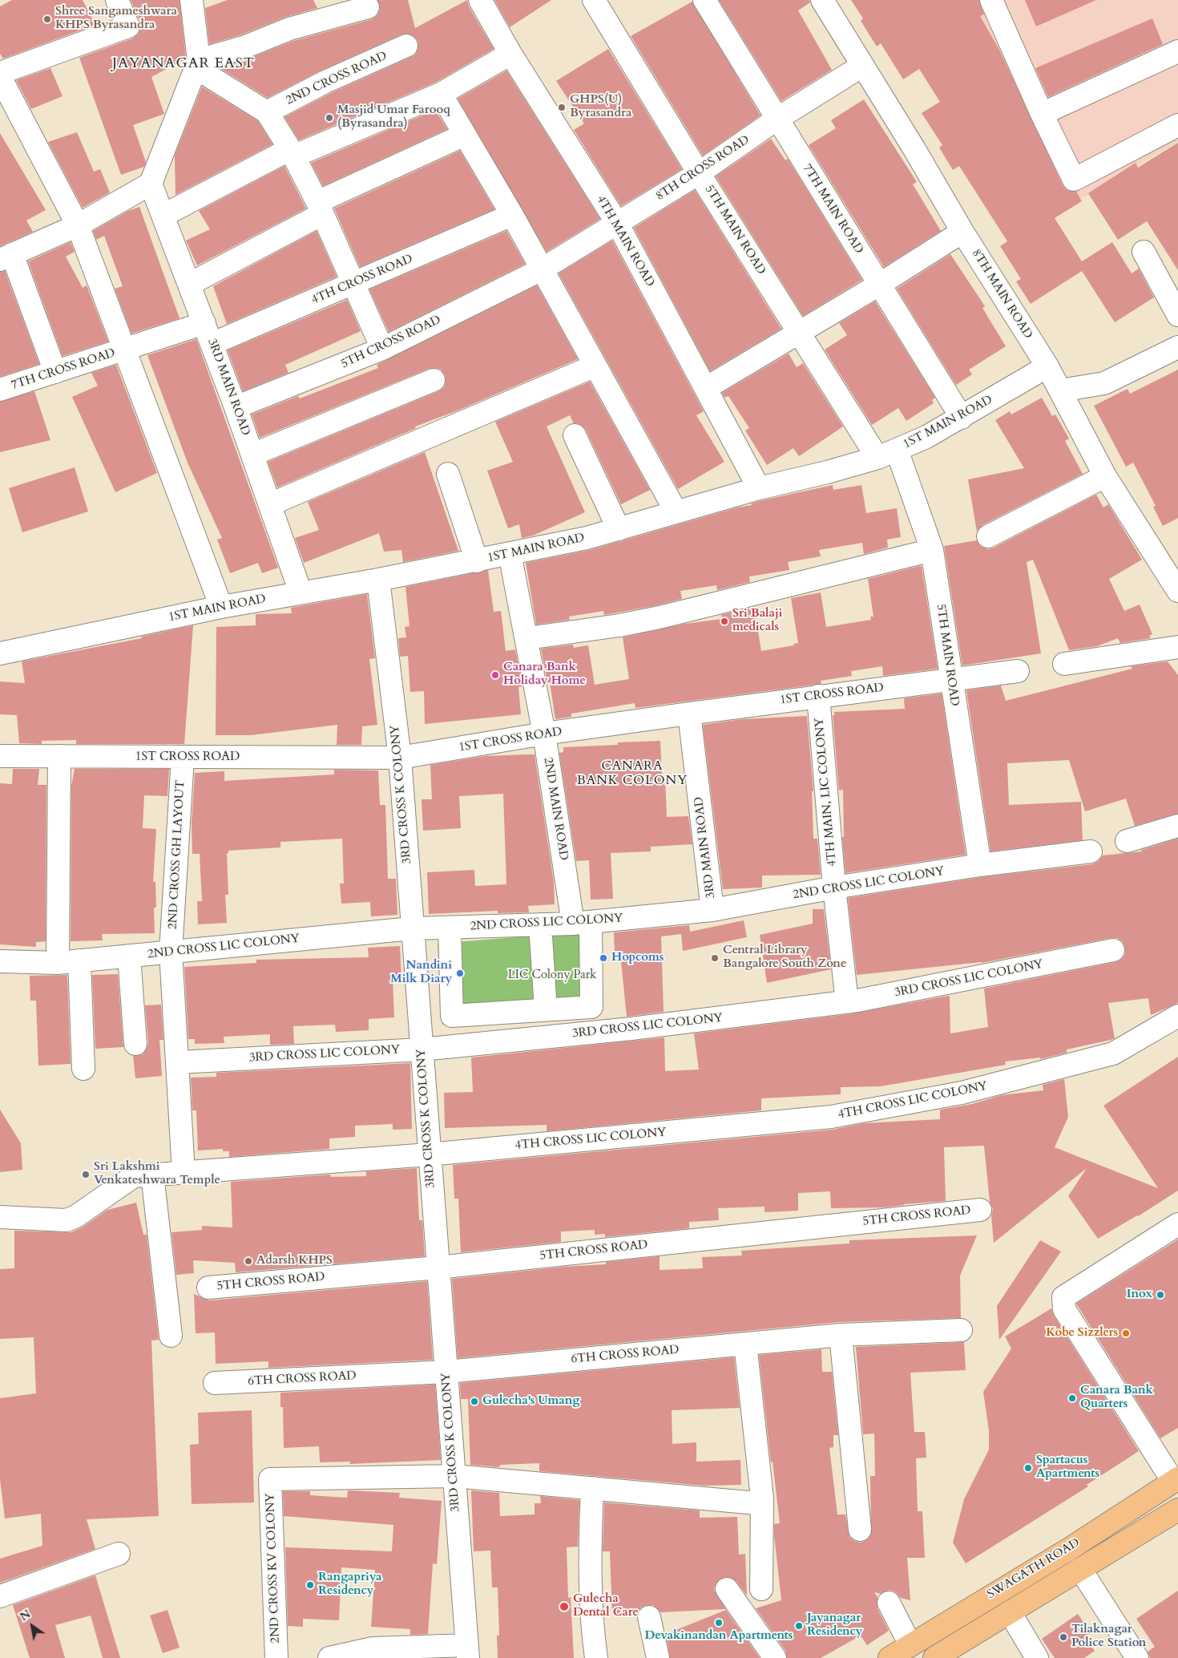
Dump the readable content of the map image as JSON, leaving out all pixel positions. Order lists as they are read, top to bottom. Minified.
{"streets":{"main road":["SWAGATH ROAD"],"street":["2ND CROSS ROAD","8TH CROSS ROAD","7TH MAIN ROAD","5TH MAIN ROAD","4TH MAIN ROAD","4TH CROSS ROAD","8TH MAIN ROAD","5TH CROSS ROAD","7TH CROSS ROAD","3RD MAIN ROAD","1ST MAIN ROAD","1ST CROSS ROAD","4TH MAIN, LIC COLONY","3RD CROSS K COLONY","2ND MAIN ROAD","2ND CROSS GH LAYOUT","2ND CROSS LIC COLONY","3RD CROSS LIC COLONY","4TH CROSS LIC COLONY","6TH CROSS ROAD","2ND CROSS KV COLONY"]},"crossings":[["8TH CROSS ROAD","7TH MAIN ROAD"],["8TH CROSS ROAD","5TH MAIN ROAD"],["8TH CROSS ROAD","4TH MAIN ROAD"],["8TH CROSS ROAD","8TH MAIN ROAD"],["8TH CROSS ROAD","5TH CROSS ROAD"],["7TH MAIN ROAD","1ST MAIN ROAD"],["5TH MAIN ROAD","1ST MAIN ROAD"],["5TH MAIN ROAD","1ST CROSS ROAD"],["5TH MAIN ROAD","2ND CROSS LIC COLONY"],["4TH MAIN ROAD","1ST MAIN ROAD"],["4TH CROSS ROAD","3RD MAIN ROAD"],["8TH MAIN ROAD","1ST MAIN ROAD"],["5TH CROSS ROAD","3RD MAIN ROAD"],["5TH CROSS ROAD","3RD CROSS K COLONY"],["7TH CROSS ROAD","3RD MAIN ROAD"],["3RD MAIN ROAD","1ST MAIN ROAD"],["3RD MAIN ROAD","1ST CROSS ROAD"],["3RD MAIN ROAD","2ND CROSS LIC COLONY"],["1ST MAIN ROAD","3RD CROSS K COLONY"],["1ST MAIN ROAD","2ND MAIN ROAD"],["1ST CROSS ROAD","4TH MAIN, LIC COLONY"],["1ST CROSS ROAD","3RD CROSS K COLONY"],["1ST CROSS ROAD","2ND MAIN ROAD"],["1ST CROSS ROAD","2ND CROSS GH LAYOUT"],["4TH MAIN, LIC COLONY","2ND CROSS LIC COLONY"],["4TH MAIN, LIC COLONY","3RD CROSS LIC COLONY"],["3RD CROSS K COLONY","2ND CROSS LIC COLONY"],["3RD CROSS K COLONY","3RD CROSS LIC COLONY"],["3RD CROSS K COLONY","4TH CROSS LIC COLONY"],["3RD CROSS K COLONY","6TH CROSS ROAD"],["3RD CROSS K COLONY","2ND CROSS KV COLONY"],["2ND MAIN ROAD","2ND CROSS LIC COLONY"],["2ND CROSS GH LAYOUT","2ND CROSS LIC COLONY"],["2ND CROSS GH LAYOUT","3RD CROSS LIC COLONY"],["2ND CROSS GH LAYOUT","4TH CROSS LIC COLONY"]],"districts":["JAYANAGAR EAST","CANARA BANK COLONY"],"parks":["LIC Colony Park"],"places":["Shree Sangameshwara KHPS Byrasandra","GHPS(U) Byrasandra","Masjid Umar Farooq (Byrasandra)","Sri Balaji medicals","Canara Bank Holiday Home","Hopcoms","Central Library Bangalore South Zone","Nandini Milk Diary","Sri Lakshmi Venkateshwara Temple","Adarsh KHPS","Inox","Kobe Sizzlers","Canara Bank Quarters","Gulecha's Umang","Spartacus Apartments","Rangapriya Residency","Gulecha Dental Care","Devakinandan Apartments","Jayanagar Residency","Tilaknagar Police Station"],"north":"top left"}
